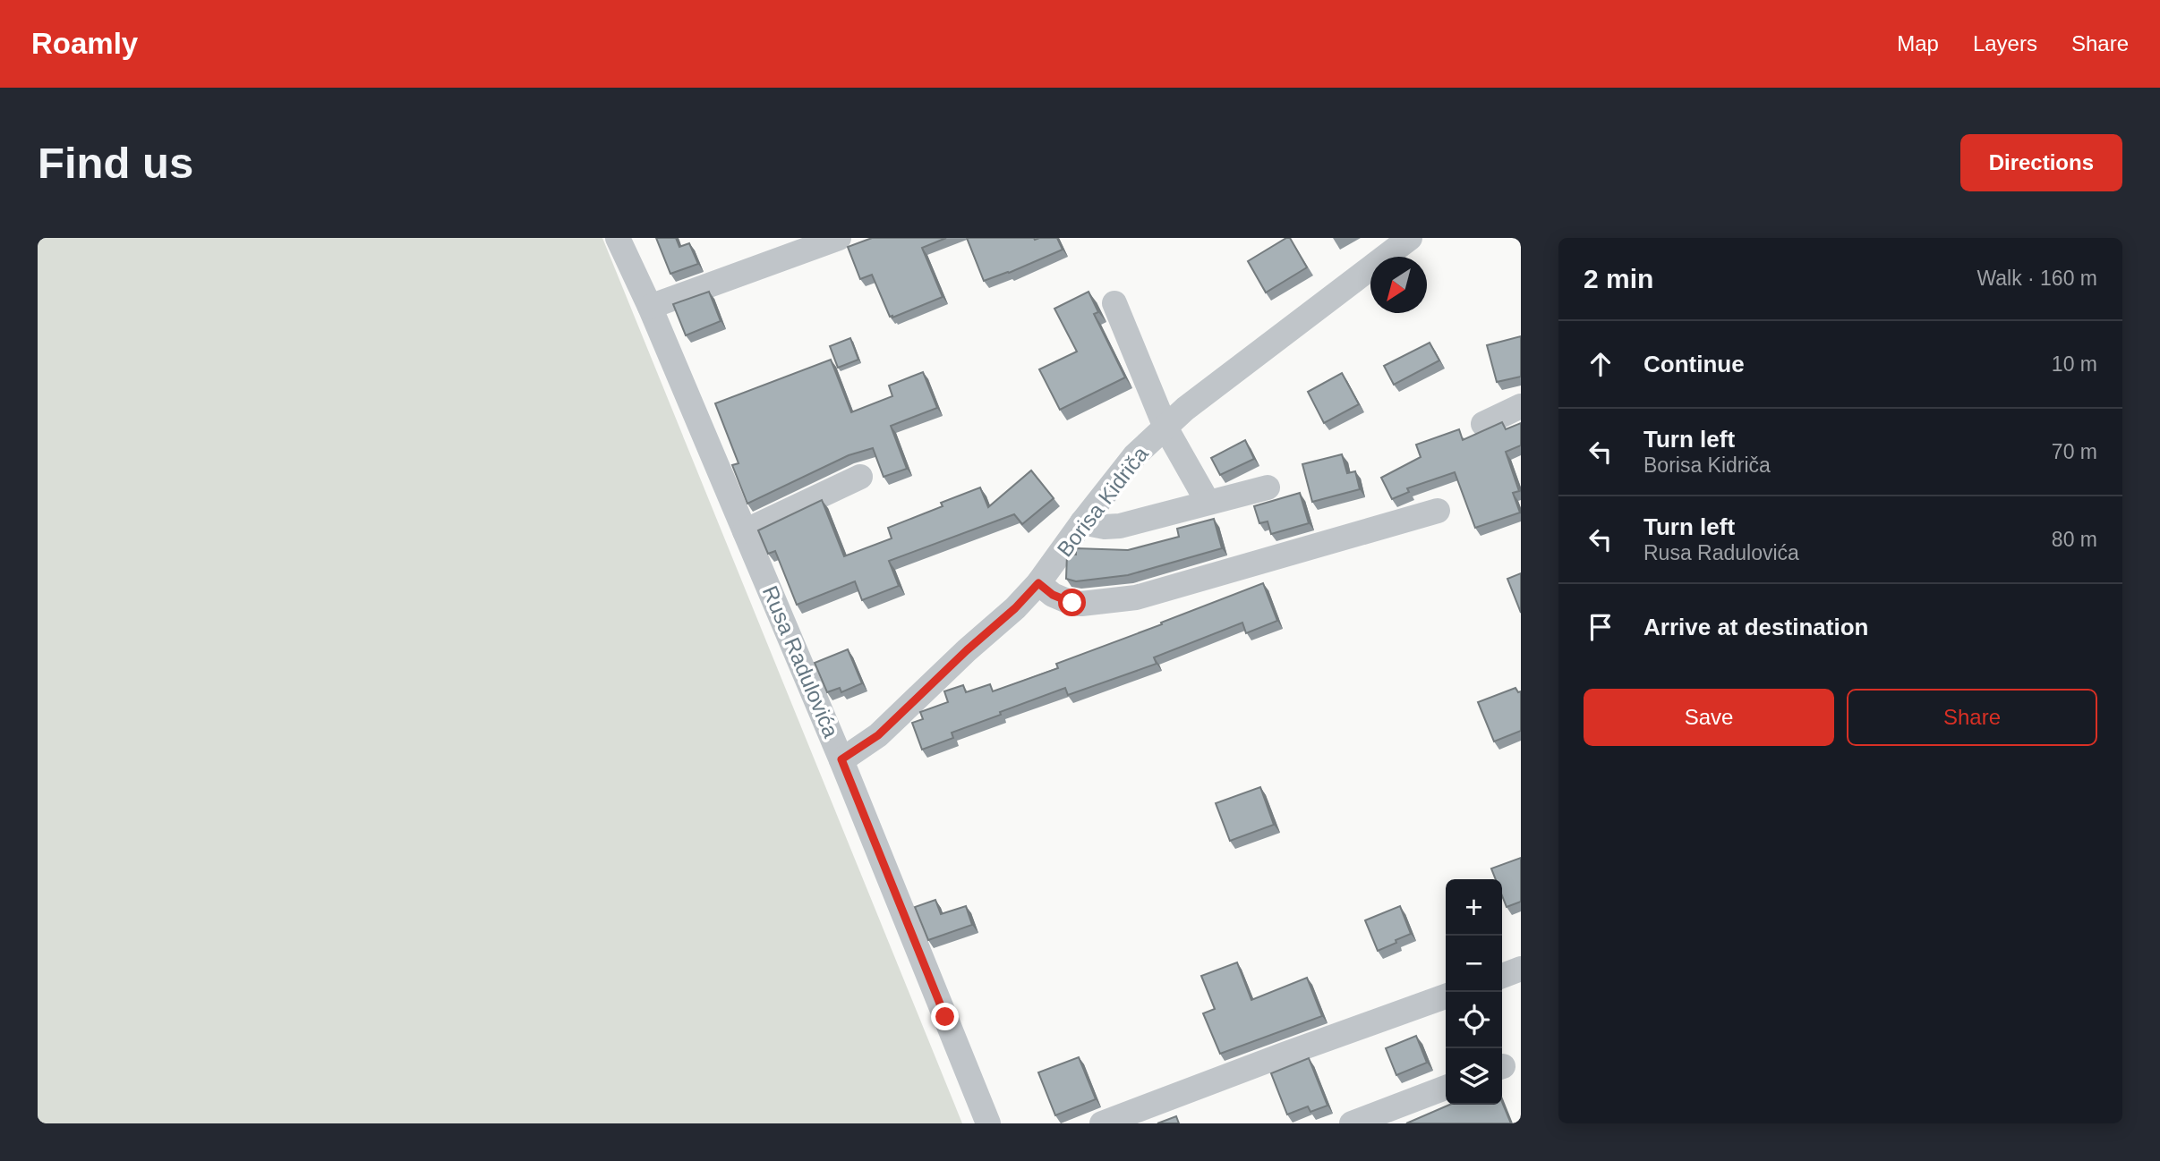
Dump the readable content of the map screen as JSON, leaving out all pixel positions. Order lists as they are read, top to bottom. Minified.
{"streets":{"street":["Borisa Kidriča","Rusa Radulovića"]},"crossings":[["Borisa Kidriča","Rusa Radulovića"]],"north":"bottom left","page":{"header":"Roamly","nav":["Map","Layers","Share"],"buttons":["Directions",["Save","Share"]],"title":"Find us","heading":["2 min","Walk · 160 m"],"list":[["Continue","10 m"],["Turn left","Borisa Kidriča","70 m"],["Turn left","Rusa Radulovića","80 m"],"Arrive at destination"],"map_buttons":["+","−"]}}
